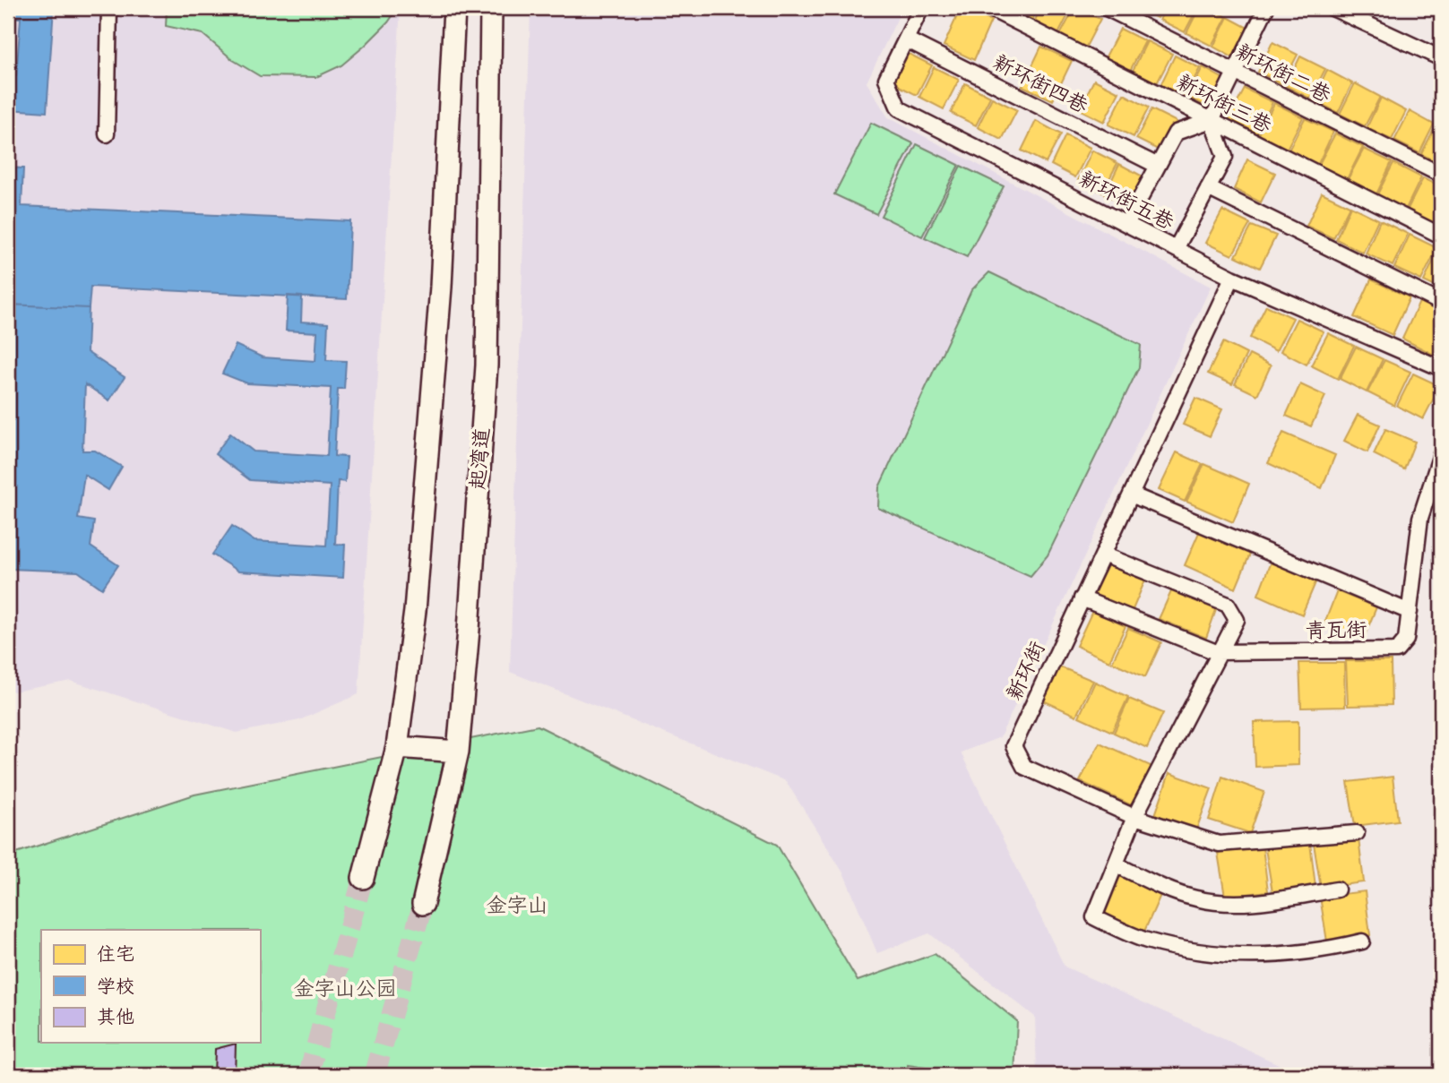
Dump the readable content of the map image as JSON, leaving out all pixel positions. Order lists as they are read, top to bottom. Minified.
{"streets":{"main road":["起湾道"],"street":["新环街二巷","新环街四巷","新环街三巷","新环街五巷","青瓦街","新环街"]},"crossings":[["新环街四巷","新环街五巷"],["新环街五巷","新环街"],["青瓦街","新环街"]],"parks":["金字山","金字山公园"],"legend":["住宅","学校","其他"]}
